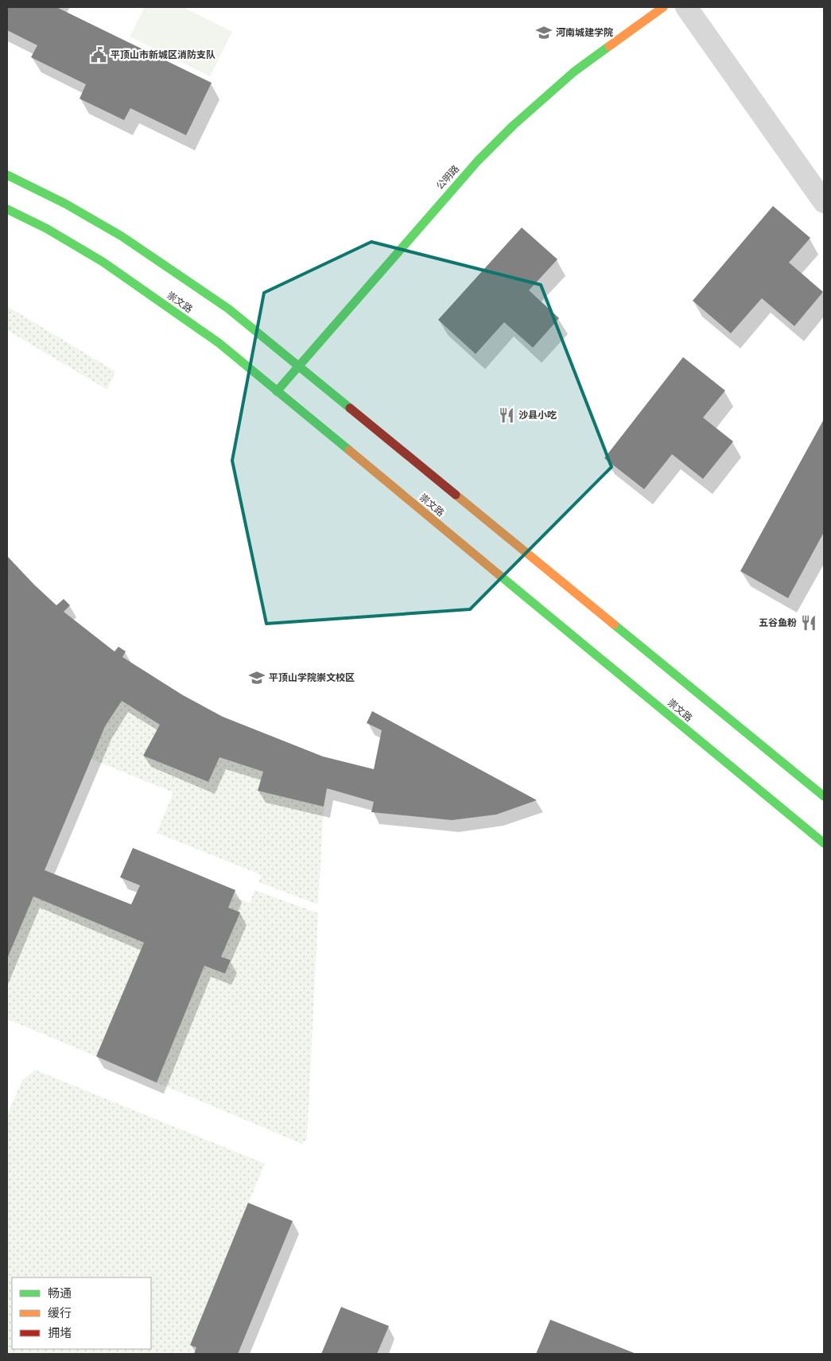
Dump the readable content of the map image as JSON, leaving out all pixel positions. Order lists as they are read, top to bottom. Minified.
{"streets":{"main road":["公明路","崇文路"]},"crossings":[["公明路","崇文路"]],"places":{"school or university":["河南城建学院","平顶山学院崇文校区"],"public building":["平顶山市新城区消防支队"],"restaurant":["沙县小吃","五谷鱼粉"]},"legend":["畅通","缓行","拥堵"]}
